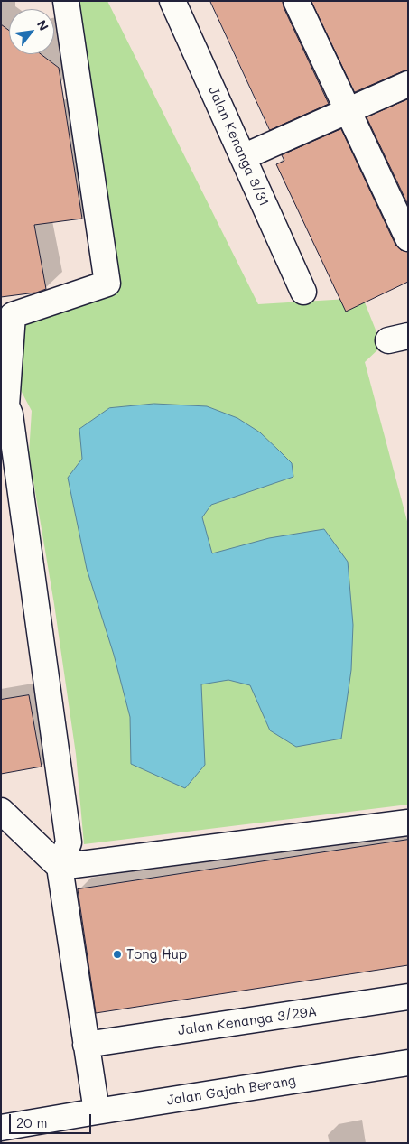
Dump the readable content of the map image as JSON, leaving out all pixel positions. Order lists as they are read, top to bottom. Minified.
{"streets":{"street":["Jalan Kenanga 3/31","Jalan Kenanga 3/29A","Jalan Gajah Berang"]},"places":["Tong Hup"],"scale_bar":"20 m","north":"top right"}
